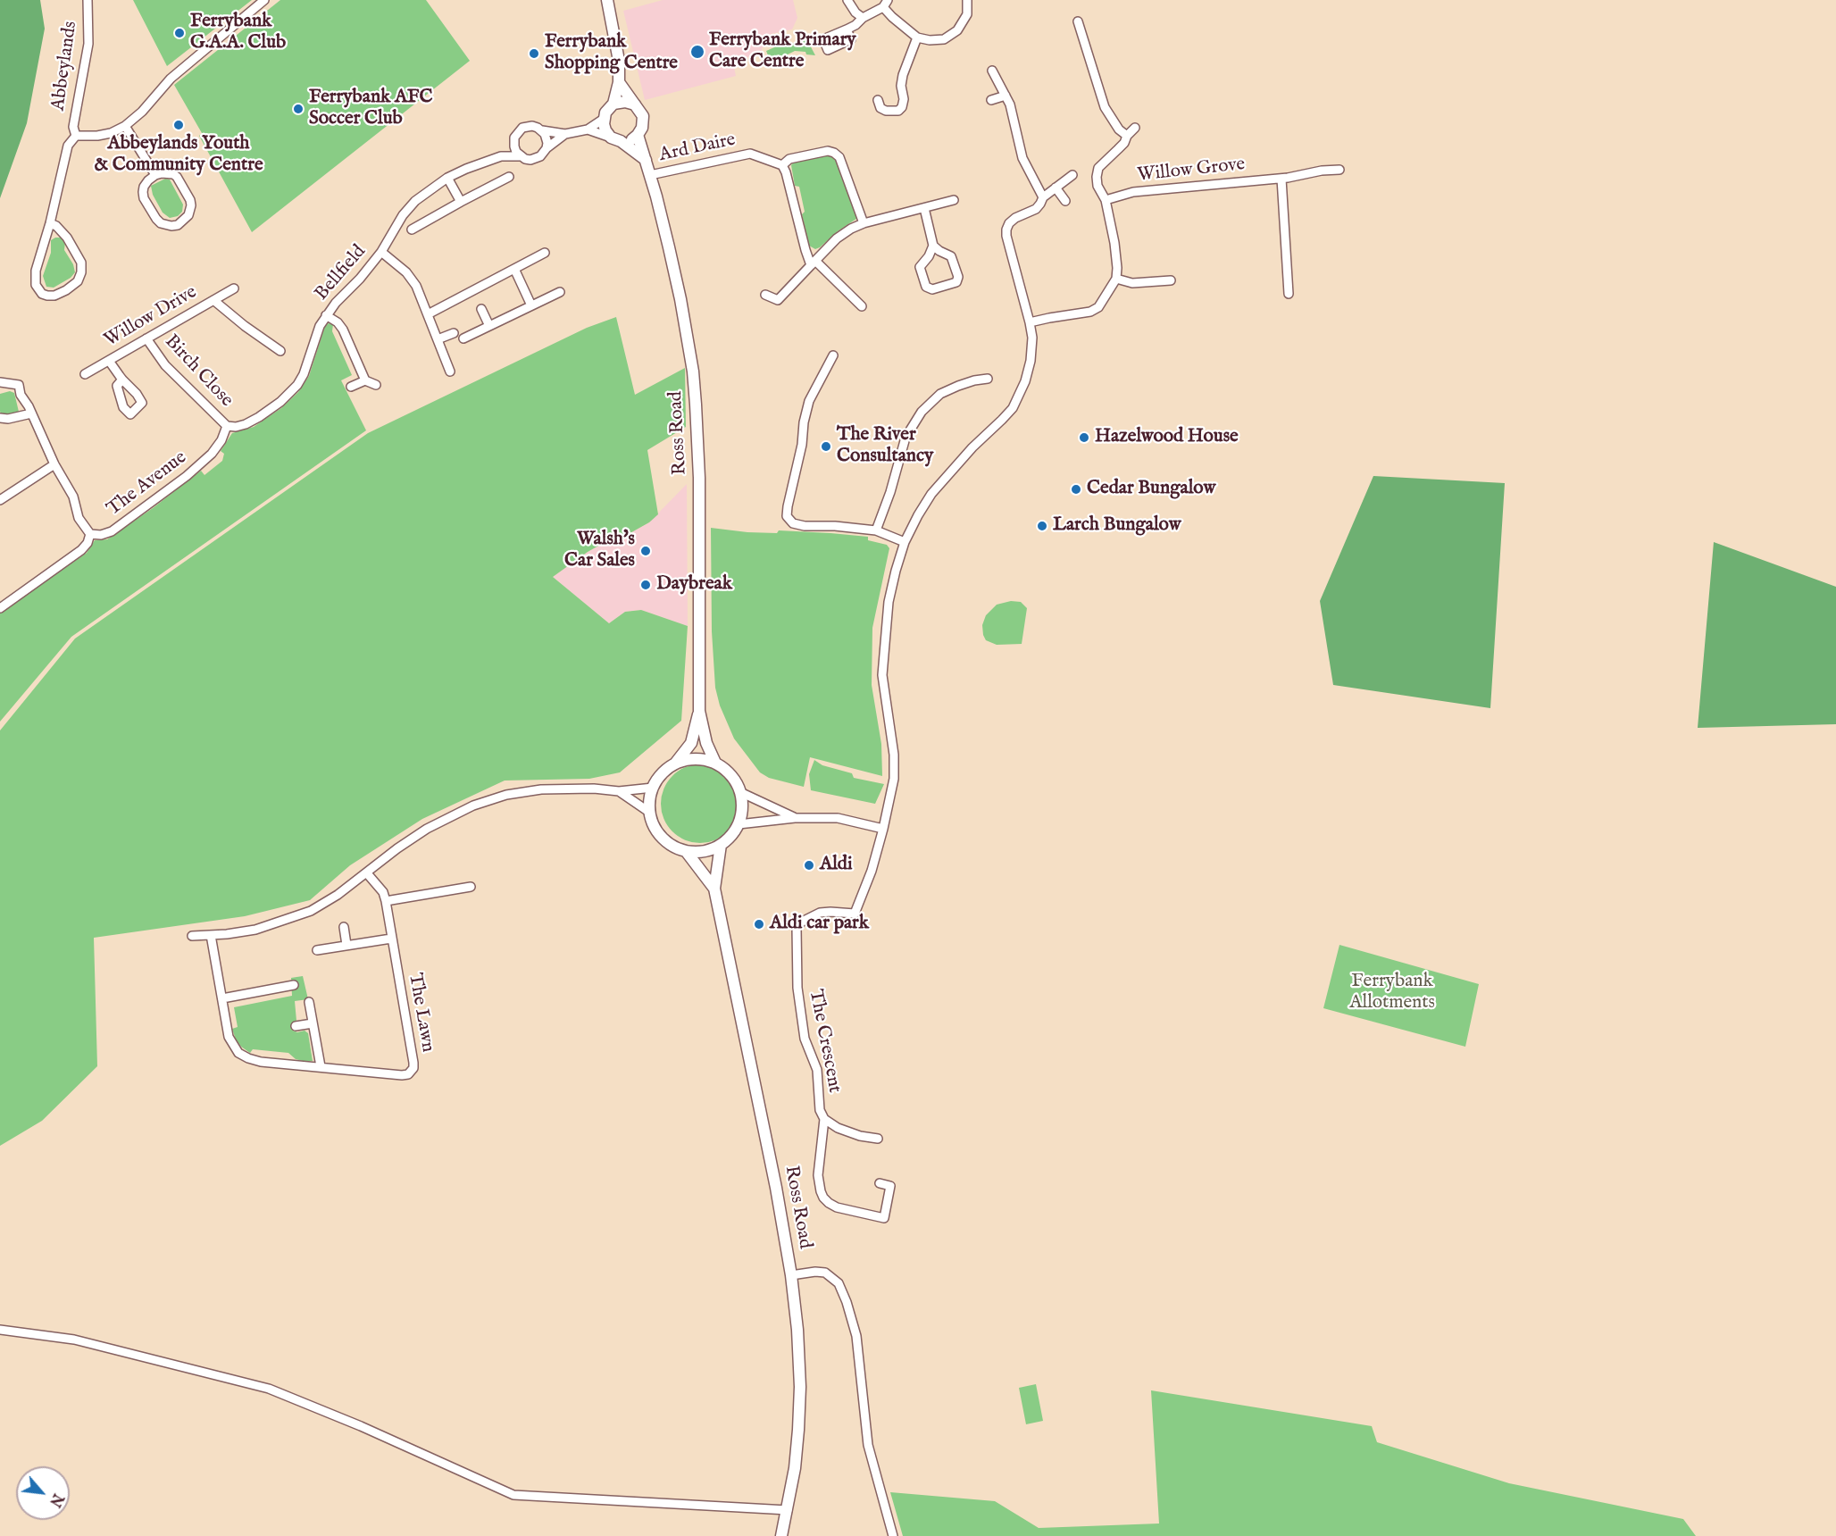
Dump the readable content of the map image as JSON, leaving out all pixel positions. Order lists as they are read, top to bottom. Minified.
{"streets":{"main road":["Ross Road"],"street":["Abbeylands","Ard Daire","Willow Grove","Bellfield","Willow Drive","Birch Close","The Avenue","The Lawn","The Crescent"]},"crossings":[["Ard Daire","Ross Road"],["Bellfield","Birch Close"],["Bellfield","The Avenue"],["Willow Drive","Birch Close"],["Birch Close","The Avenue"]],"parks":["Ferrybank Allotments"],"places":["Ferrybank G.A.A. Club","Ferrybank Primary Care Centre","Ferrybank Shopping Centre","Ferrybank AFC Soccer Club","Abbeylands Youth & Community Centre","Hazelwood House","The River Consultancy","Cedar Bungalow","Larch Bungalow","Walsh's Car Sales","Daybreak","Aldi","Aldi car park"],"north":"bottom right"}
